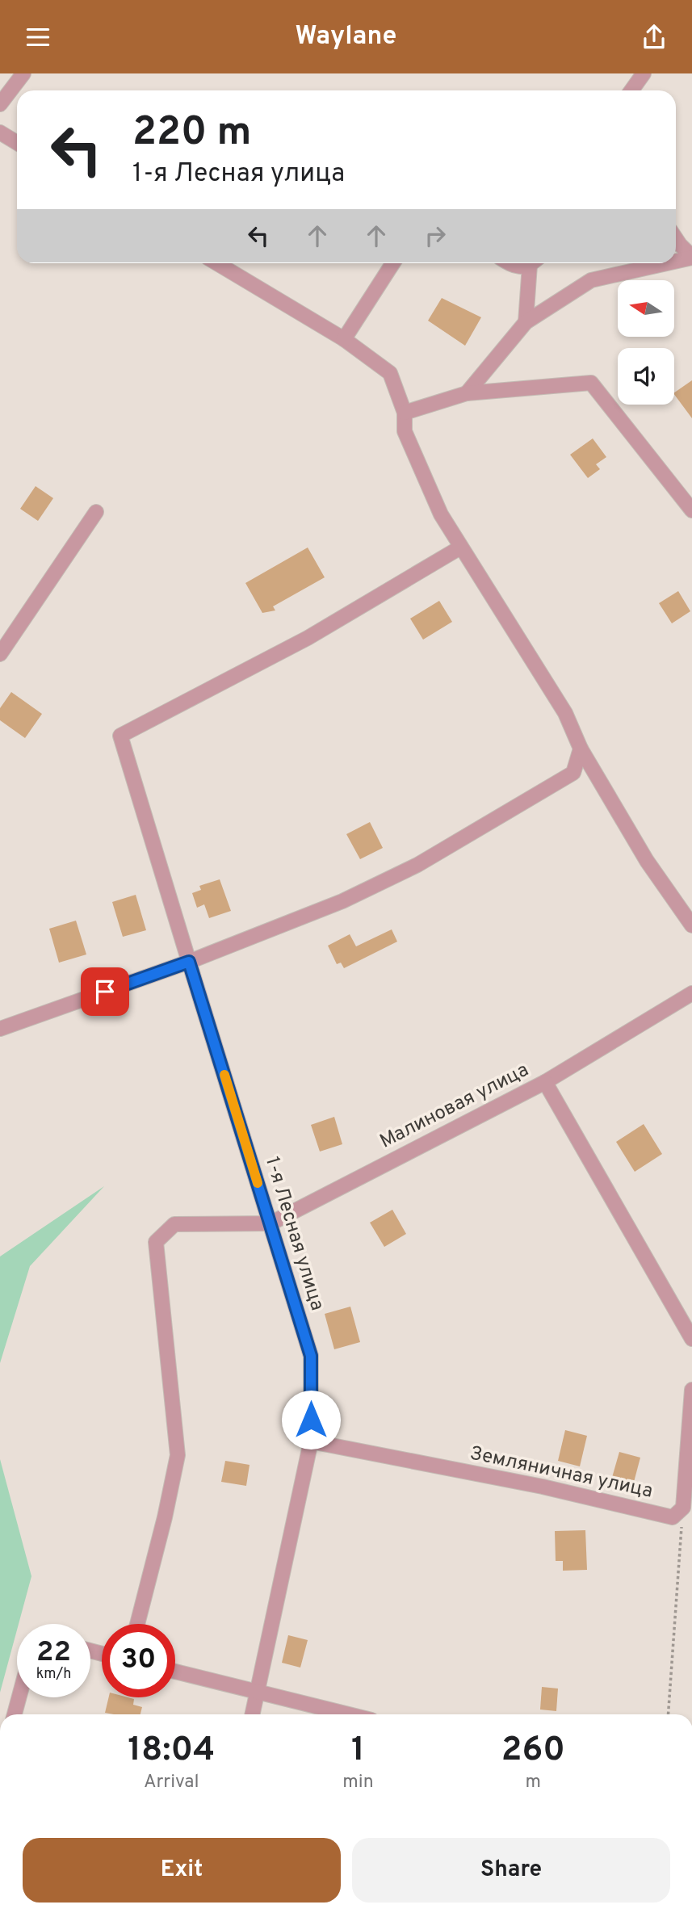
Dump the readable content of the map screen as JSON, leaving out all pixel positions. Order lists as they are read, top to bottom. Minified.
{"streets":{"street":["Малиновая улица","1-я Лесная улица","Земляничная улица"]},"crossings":[["Малиновая улица","1-я Лесная улица"],["1-я Лесная улица","Земляничная улица"]],"north":"left","page":{"header":"Waylane","turn":["220 m","1-я Лесная улица"],"speed":"22 km/h","limit":"30","eta":["18:04","Arrival","1","min","260","m"],"buttons":["Exit","Share"]}}
